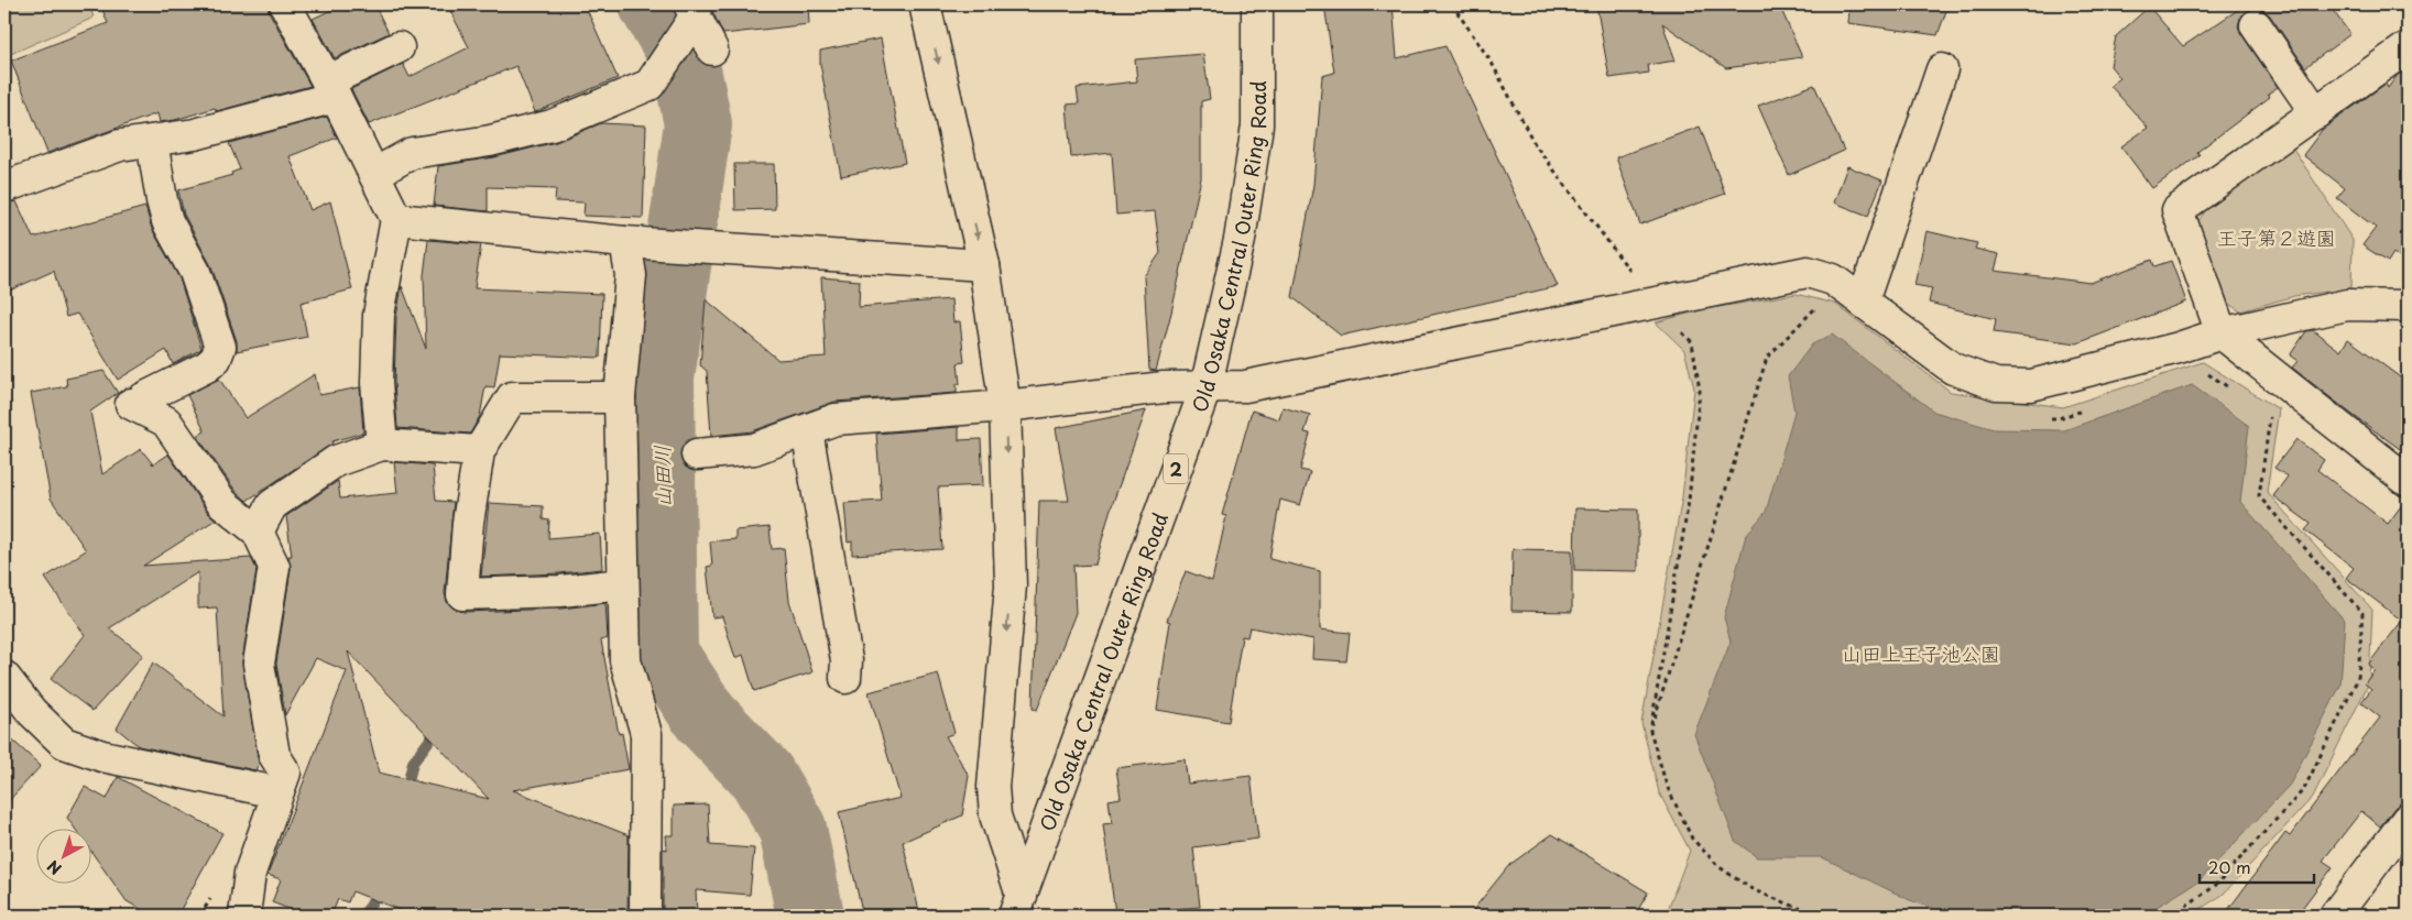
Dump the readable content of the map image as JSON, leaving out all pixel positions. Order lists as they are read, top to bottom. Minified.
{"streets":{"street":["Old Osaka Central Outer Ring Road","2"]},"water":["山田川"],"parks":["王子第２遊園","山田上王子池公園"],"scale_bar":"20 m","north":"bottom left"}
